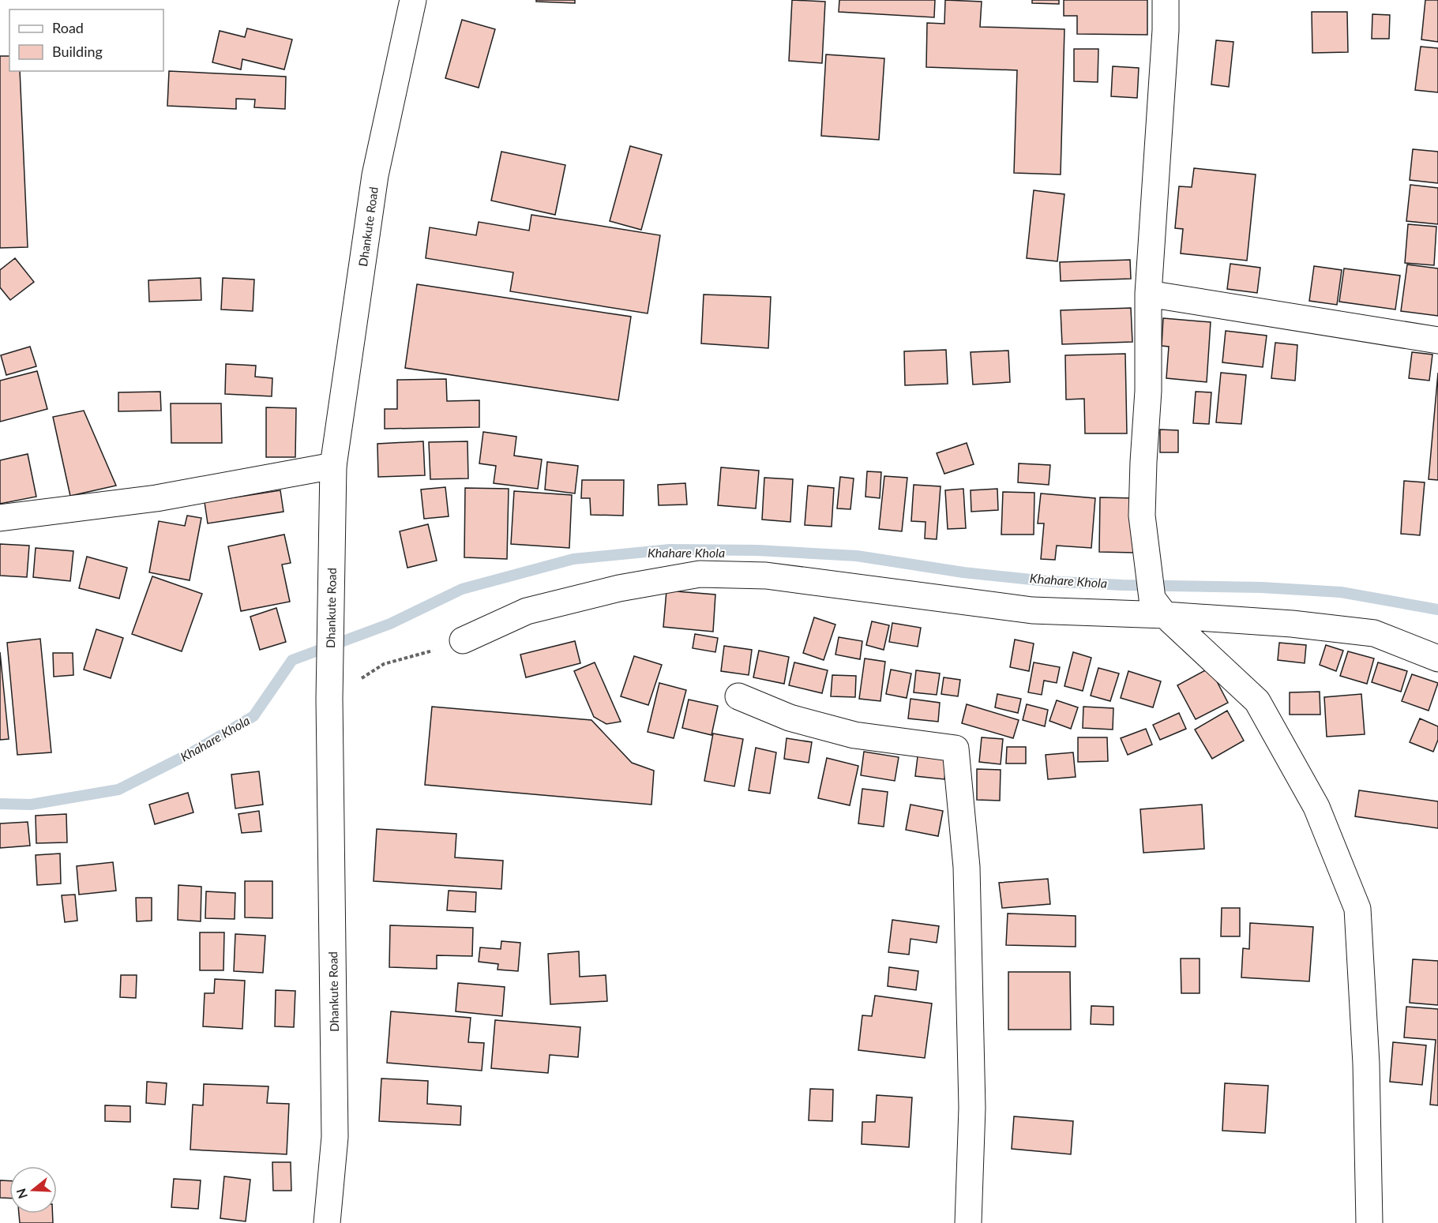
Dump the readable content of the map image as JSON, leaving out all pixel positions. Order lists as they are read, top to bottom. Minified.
{"streets":{"street":["Dhankute Road"]},"water":["Khahare Khola"],"legend":["Road","Building"],"north":"left"}
